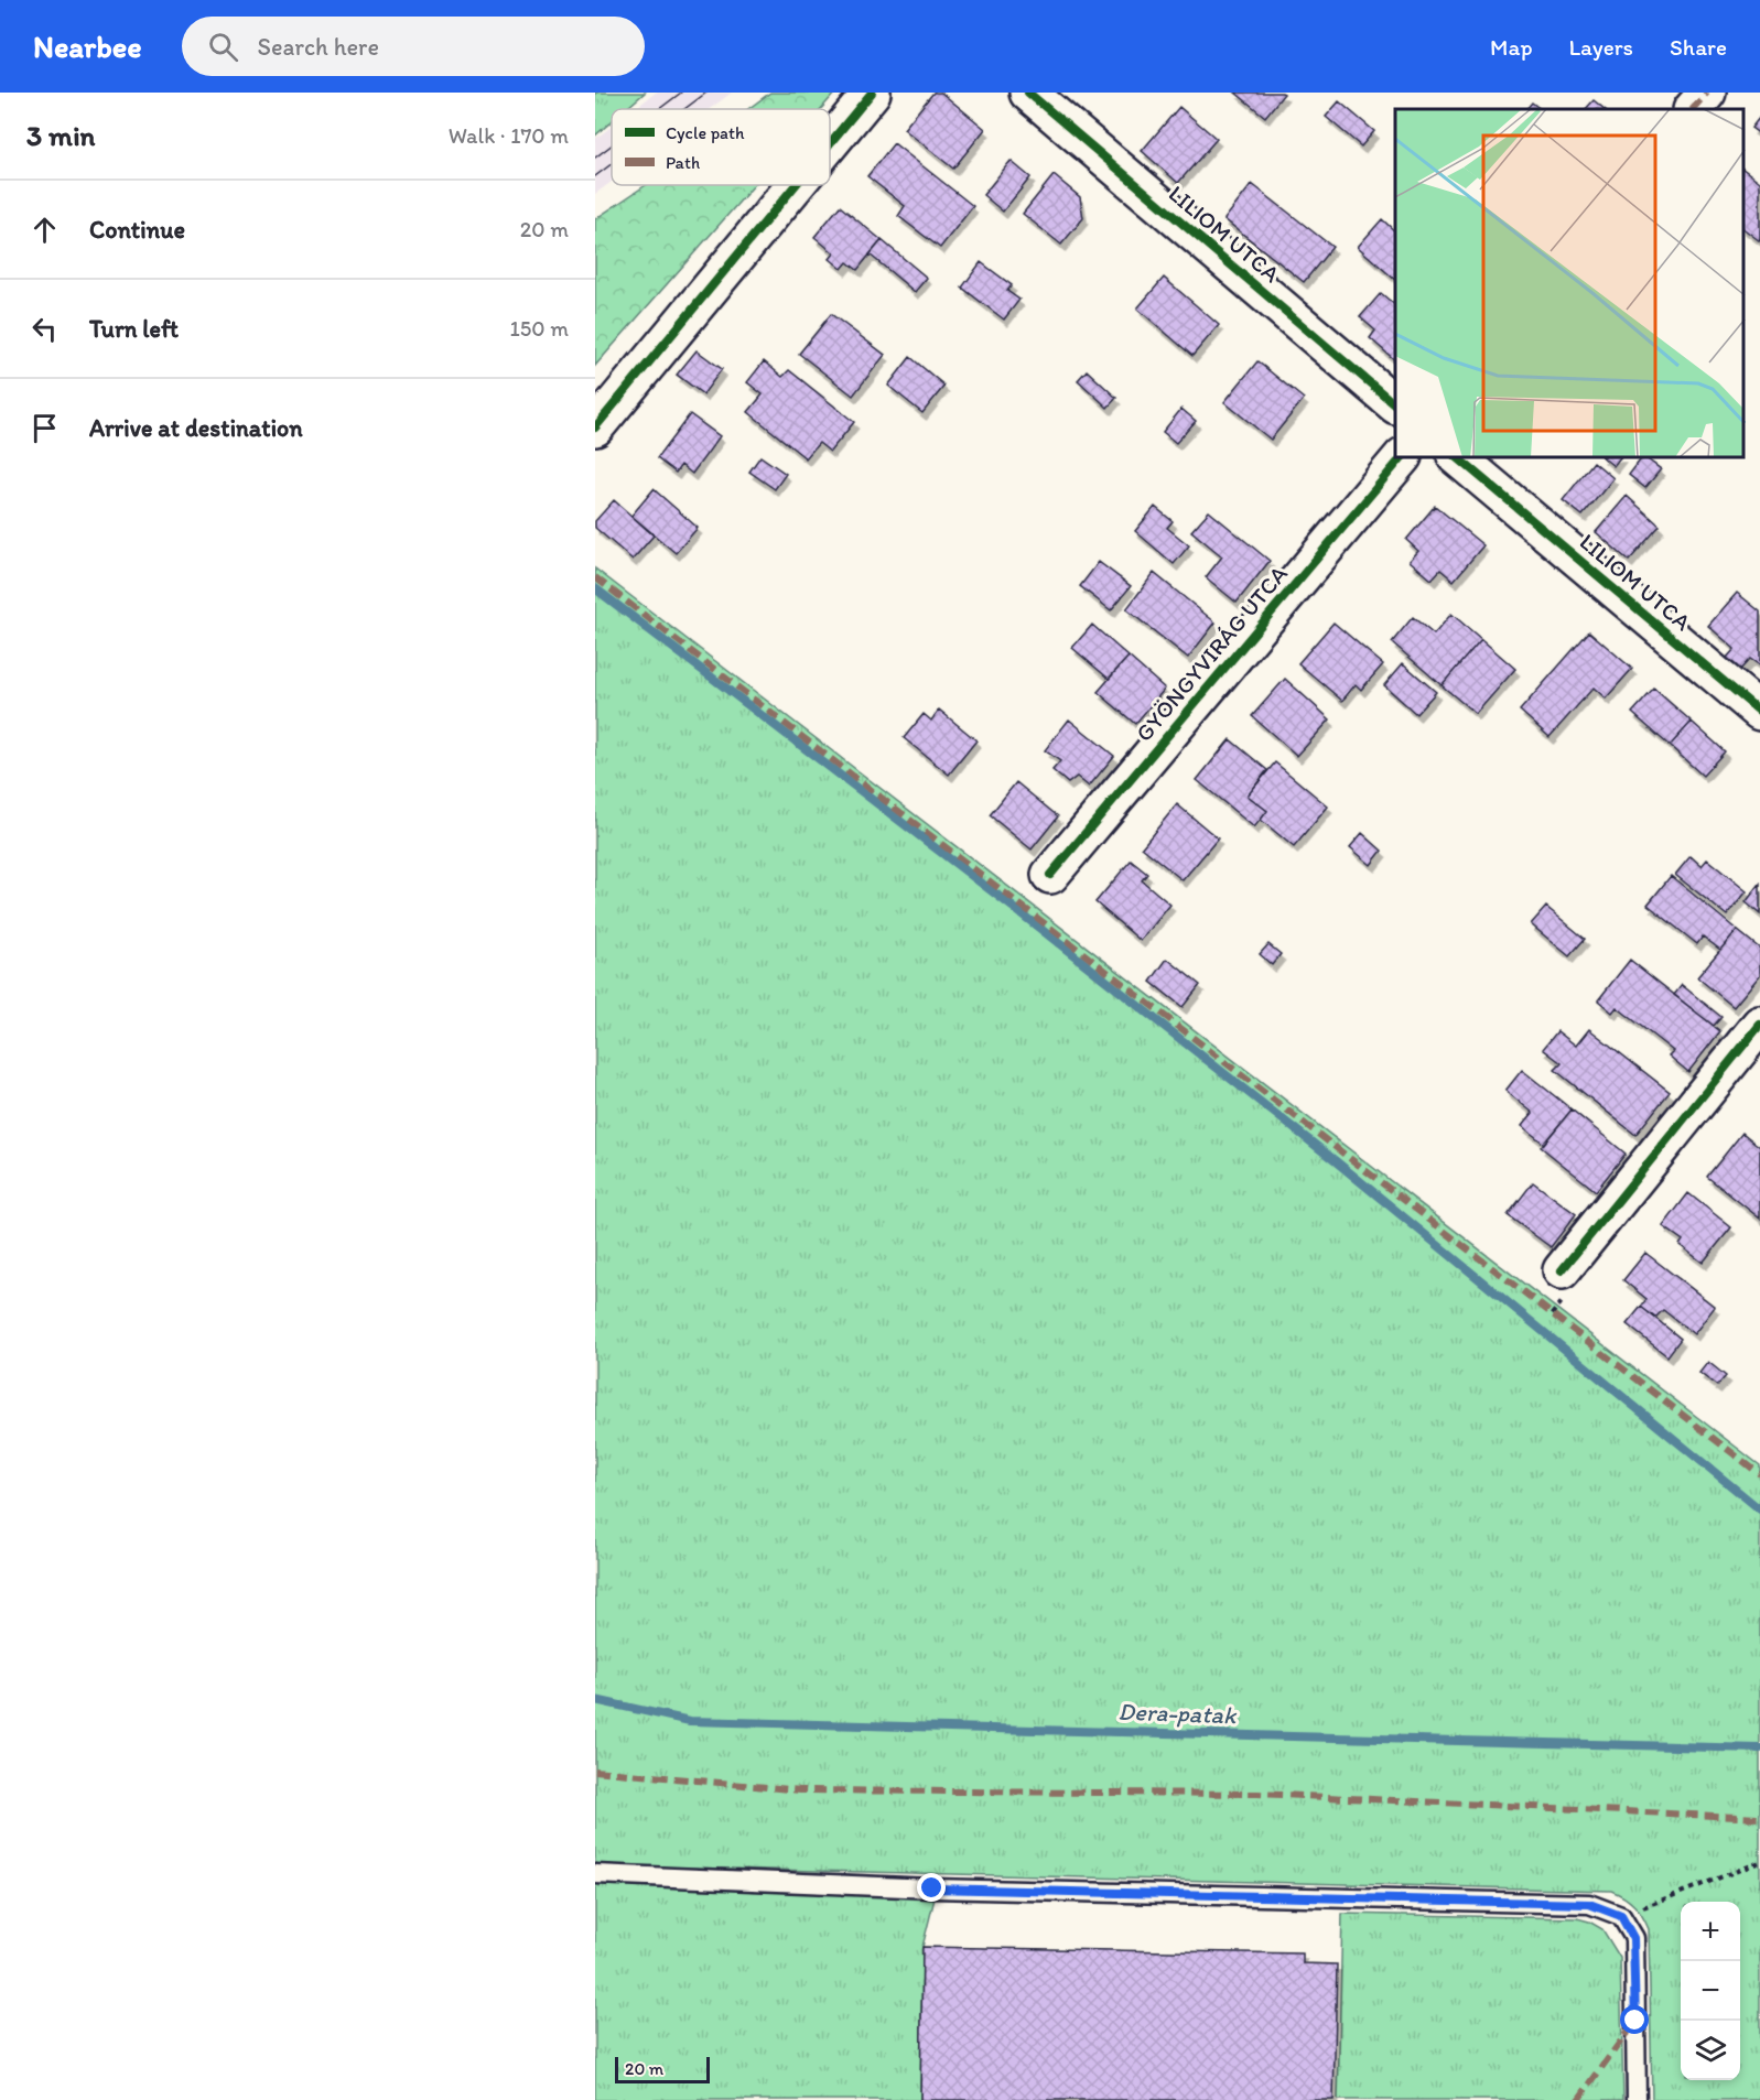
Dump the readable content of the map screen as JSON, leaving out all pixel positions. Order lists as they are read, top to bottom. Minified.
{"streets":{"street":["LILIOM UTCA","GYÖNGYVIRÁG UTCA"]},"water":["Dera-patak"],"legend":["Cycle path","Path"],"scale_bar":"20 m","page":{"header":"Nearbee","search":"Search here","nav":["Map","Layers","Share"],"heading":["3 min","Walk · 170 m"],"list":[["Continue","20 m"],["Turn left","150 m"],"Arrive at destination"],"map_buttons":["+","−"],"scale":"20 m"}}
